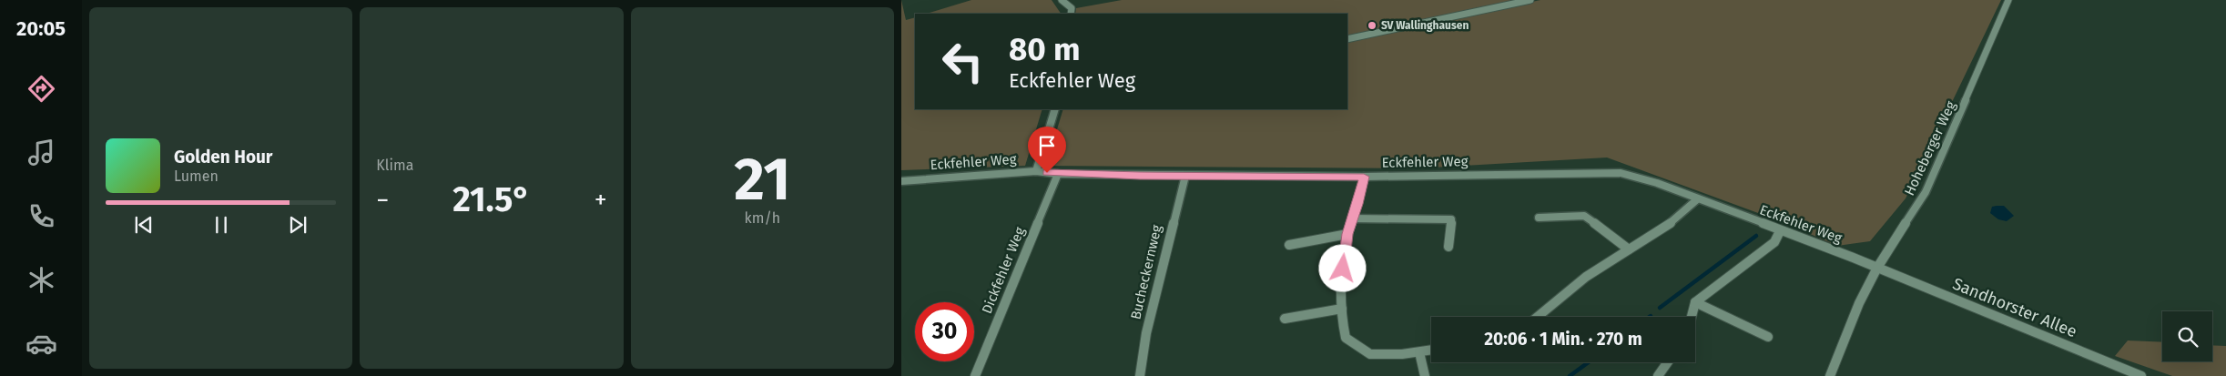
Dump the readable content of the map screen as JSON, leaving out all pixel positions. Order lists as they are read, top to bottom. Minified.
{"streets":{"street":["Hoheberger Weg","Eckfehler Weg","Dickfehler Weg","Bucheckernweg","Sandhorster Allee"]},"crossings":[["Hoheberger Weg","Eckfehler Weg"],["Hoheberger Weg","Sandhorster Allee"],["Eckfehler Weg","Dickfehler Weg"],["Eckfehler Weg","Bucheckernweg"],["Eckfehler Weg","Sandhorster Allee"]],"places":["SV Wallinghausen"],"page":{"tabs":"20:05","tile":["Klima",["21","km/h"]],"turn":["80 m","Eckfehler Weg"],"song":["Golden Hour","Lumen"],"heat":["−","21.5°","+"],"limit":"30","trip":"20:06 · 1 Min. · 270 m"}}
